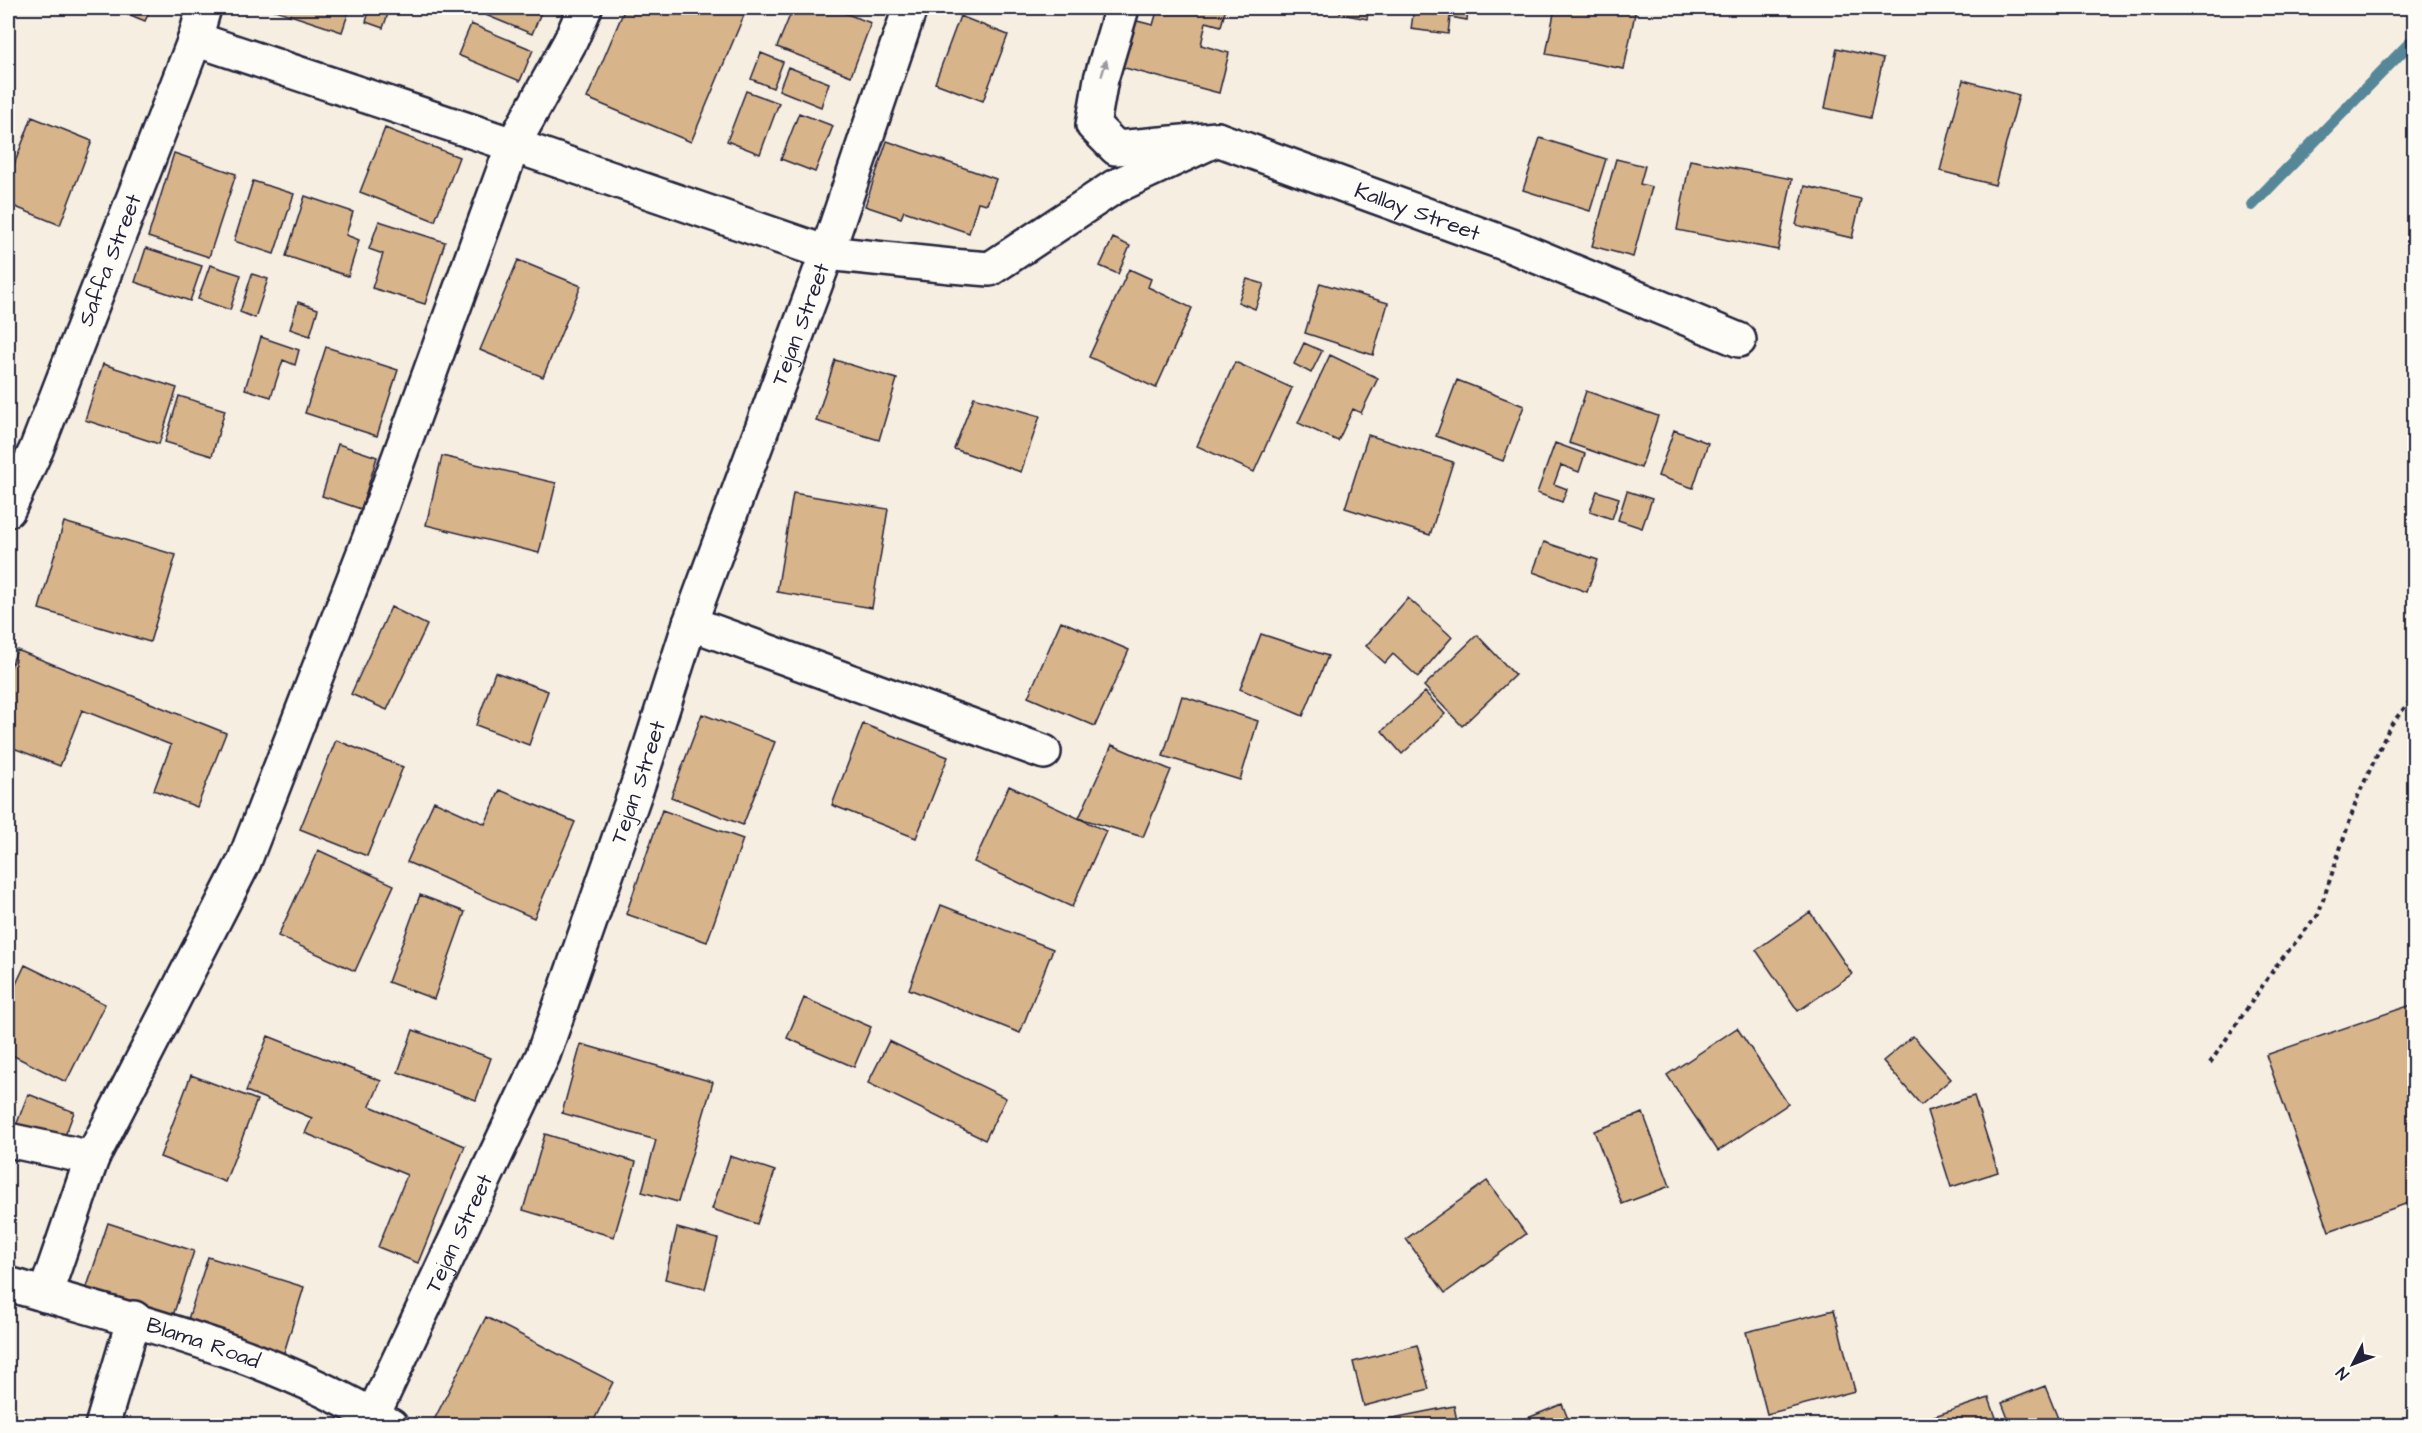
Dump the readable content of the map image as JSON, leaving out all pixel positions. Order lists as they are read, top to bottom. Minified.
{"streets":{"street":["Kallay Street","Saffa Street","Tejan Street","Blama Road"]},"crossings":[["Kallay Street","Tejan Street"],["Tejan Street","Blama Road"]],"north":"bottom left"}
